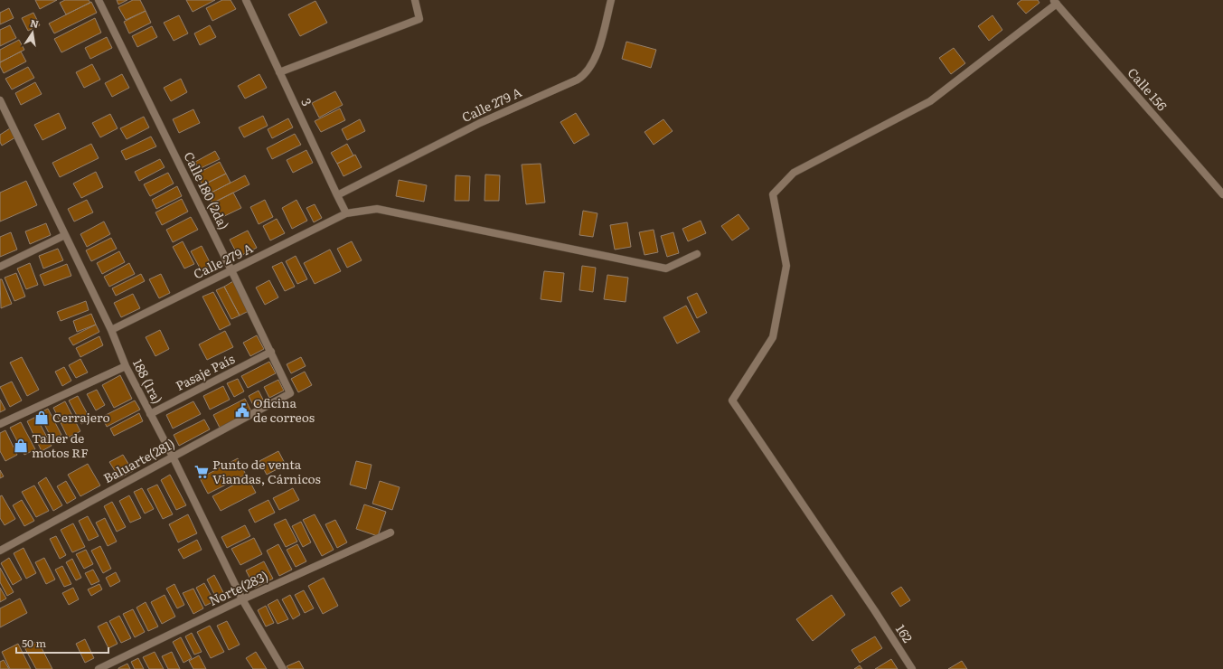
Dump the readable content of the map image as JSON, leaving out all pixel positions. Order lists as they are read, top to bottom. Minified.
{"streets":{"street":["Calle 156","3","Calle 279 A","Calle 180 (2da)","Pasaje País","188 (1ra)","Baluarte(281)","Norte(283)","162"]},"crossings":[["Calle 156","162"],["3","Calle 279 A"],["Calle 279 A","Calle 180 (2da)"],["Calle 279 A","188 (1ra)"],["Calle 180 (2da)","Pasaje País"],["Calle 180 (2da)","Baluarte(281)"],["Pasaje País","188 (1ra)"],["188 (1ra)","Baluarte(281)"],["188 (1ra)","Norte(283)"]],"places":{"public building":["Oficina de correos"],"shop":["Cerrajero","Taller de motos RF"],"supermarket":["Punto de venta Viandas, Cárnicos"]},"scale_bar":"50 m","north":"top"}
